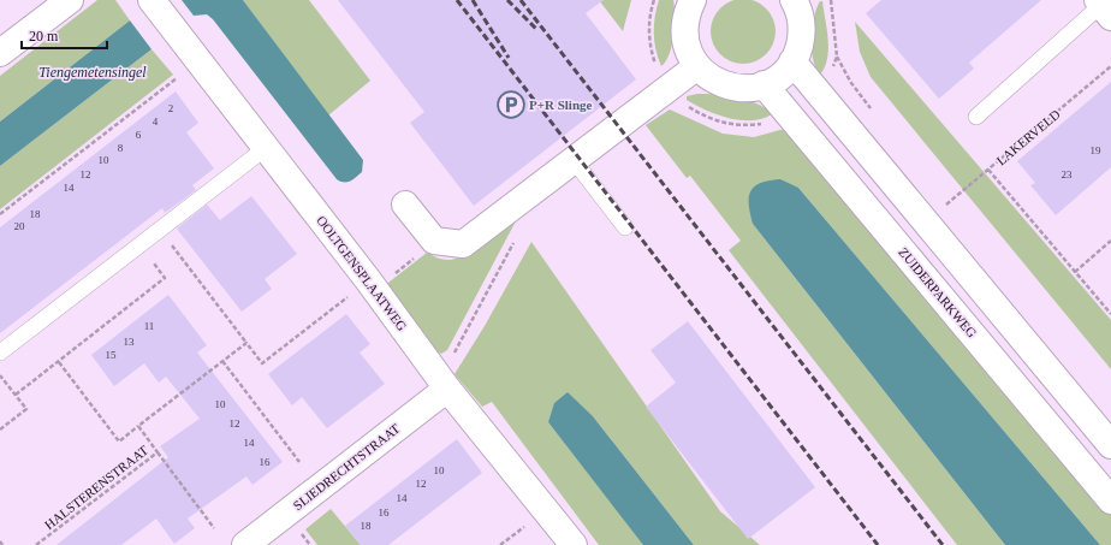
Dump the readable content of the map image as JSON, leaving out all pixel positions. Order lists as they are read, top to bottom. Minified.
{"streets":{"street":["OOLTGENSPLAATWEG","ZUIDERPARKWEG","SLIEDRECHTSTRAAT"],"path":["LAKERVELD","HALSTERENSTRAAT"]},"crossings":[["OOLTGENSPLAATWEG","SLIEDRECHTSTRAAT"]],"water":["Tiengemetensingel"],"places":{"parking":["P+R Slinge"]},"house_numbers":["2","4","6","8","19","10","12","23","14","18","20","11","13","15","10","12","14","16","10","12","14","16","18"],"scale_bar":"20 m"}
